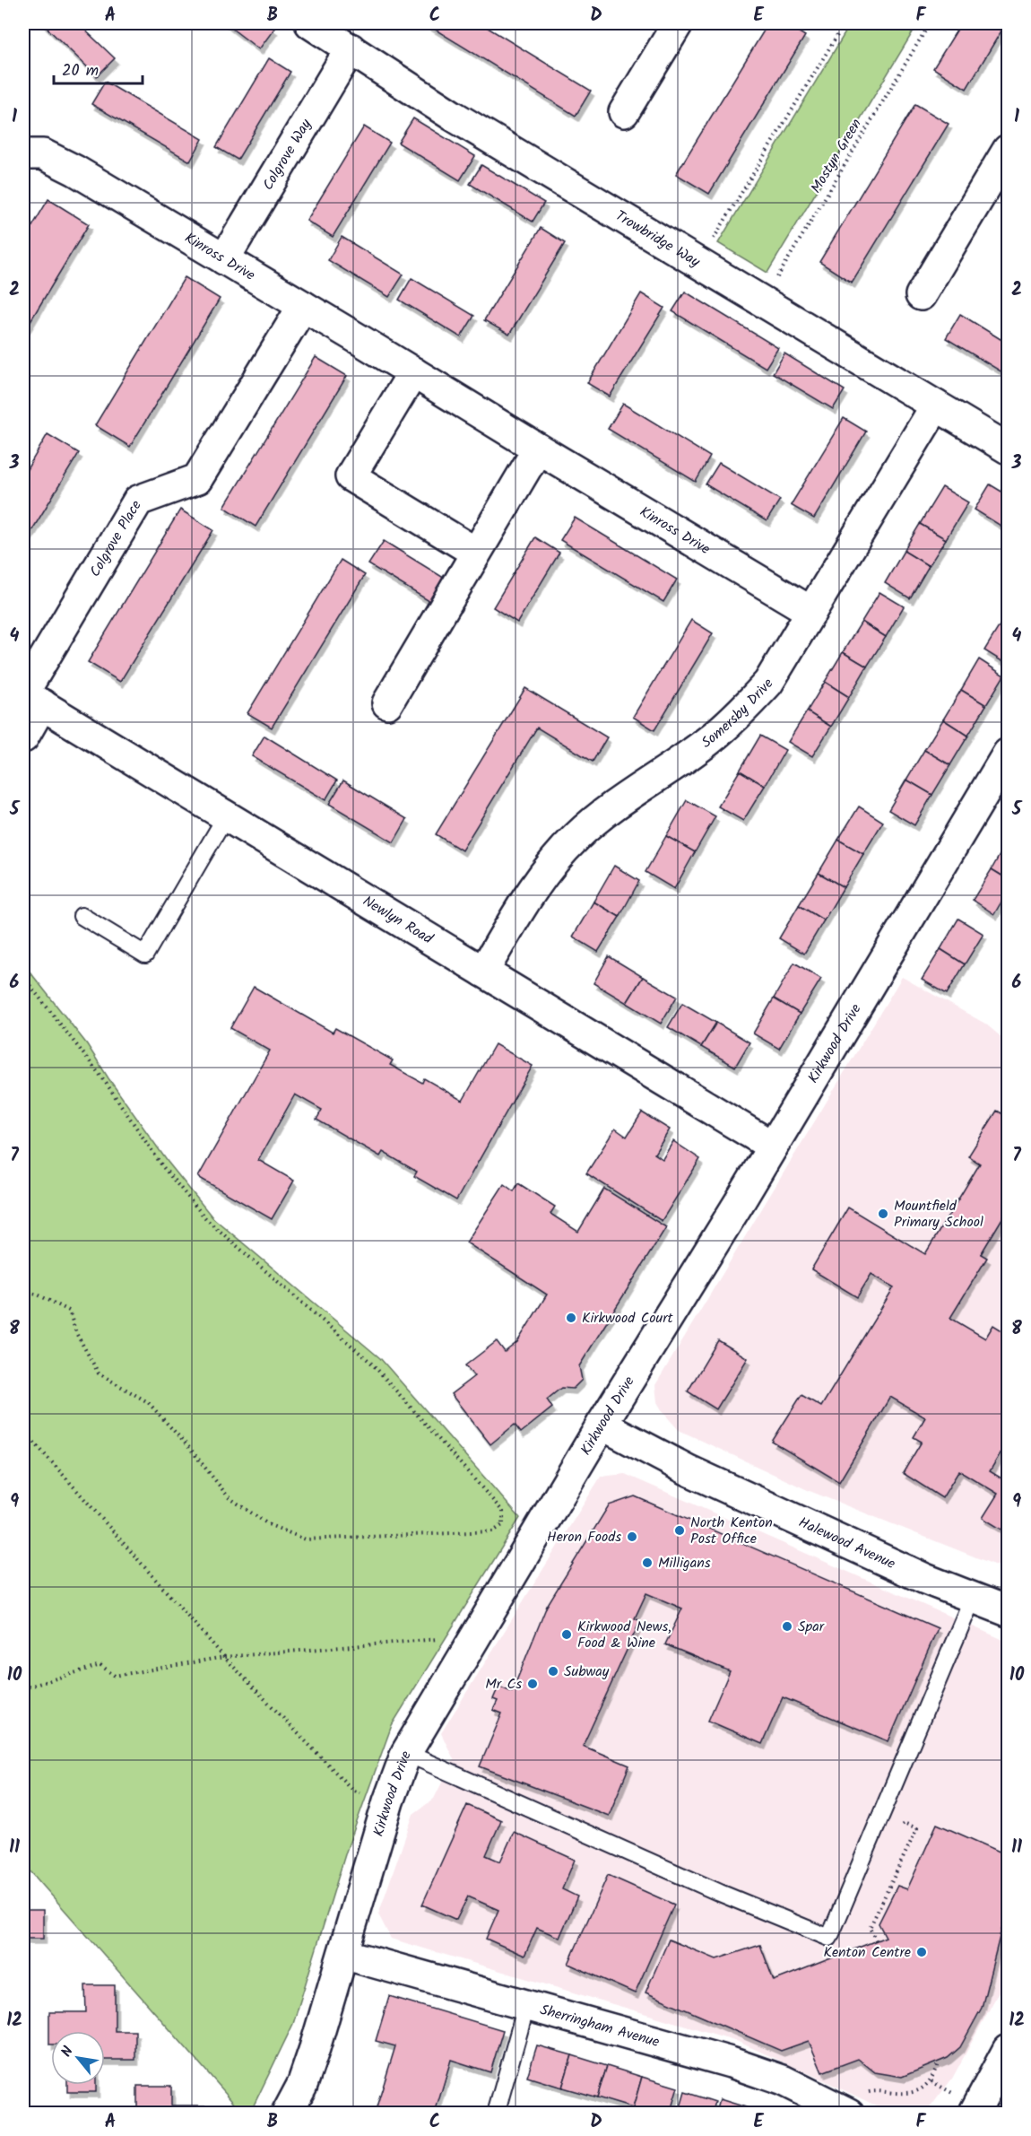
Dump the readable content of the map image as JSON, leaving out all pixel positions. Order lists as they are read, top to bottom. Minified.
{"streets":{"street":["Colgrove Way","Trowbridge Way","Kinross Drive","Colgrove Place","Somersby Drive","Newlyn Road","Kirkwood Drive","Halewood Avenue","Sherringham Avenue"],"path":["Mostyn Green"]},"crossings":[["Colgrove Way","Trowbridge Way"],["Colgrove Way","Kinross Drive"],["Mostyn Green","Trowbridge Way"],["Trowbridge Way","Somersby Drive"],["Kinross Drive","Colgrove Place"],["Kinross Drive","Somersby Drive"],["Colgrove Place","Newlyn Road"],["Somersby Drive","Newlyn Road"],["Newlyn Road","Kirkwood Drive"],["Kirkwood Drive","Halewood Avenue"],["Kirkwood Drive","Sherringham Avenue"]],"places":["Mountfield Primary School","Kirkwood Court","North Kenton Post Office","Heron Foods","Milligans","Spar","Kirkwood News, Food & Wine","Subway","Mr Cs","Kenton Centre"],"scale_bar":"20 m","north":"top left","grid":{"columns":["A","B","C","D","E","F"],"rows":["1","2","3","4","5","6","7","8","9","10","11","12"]}}
